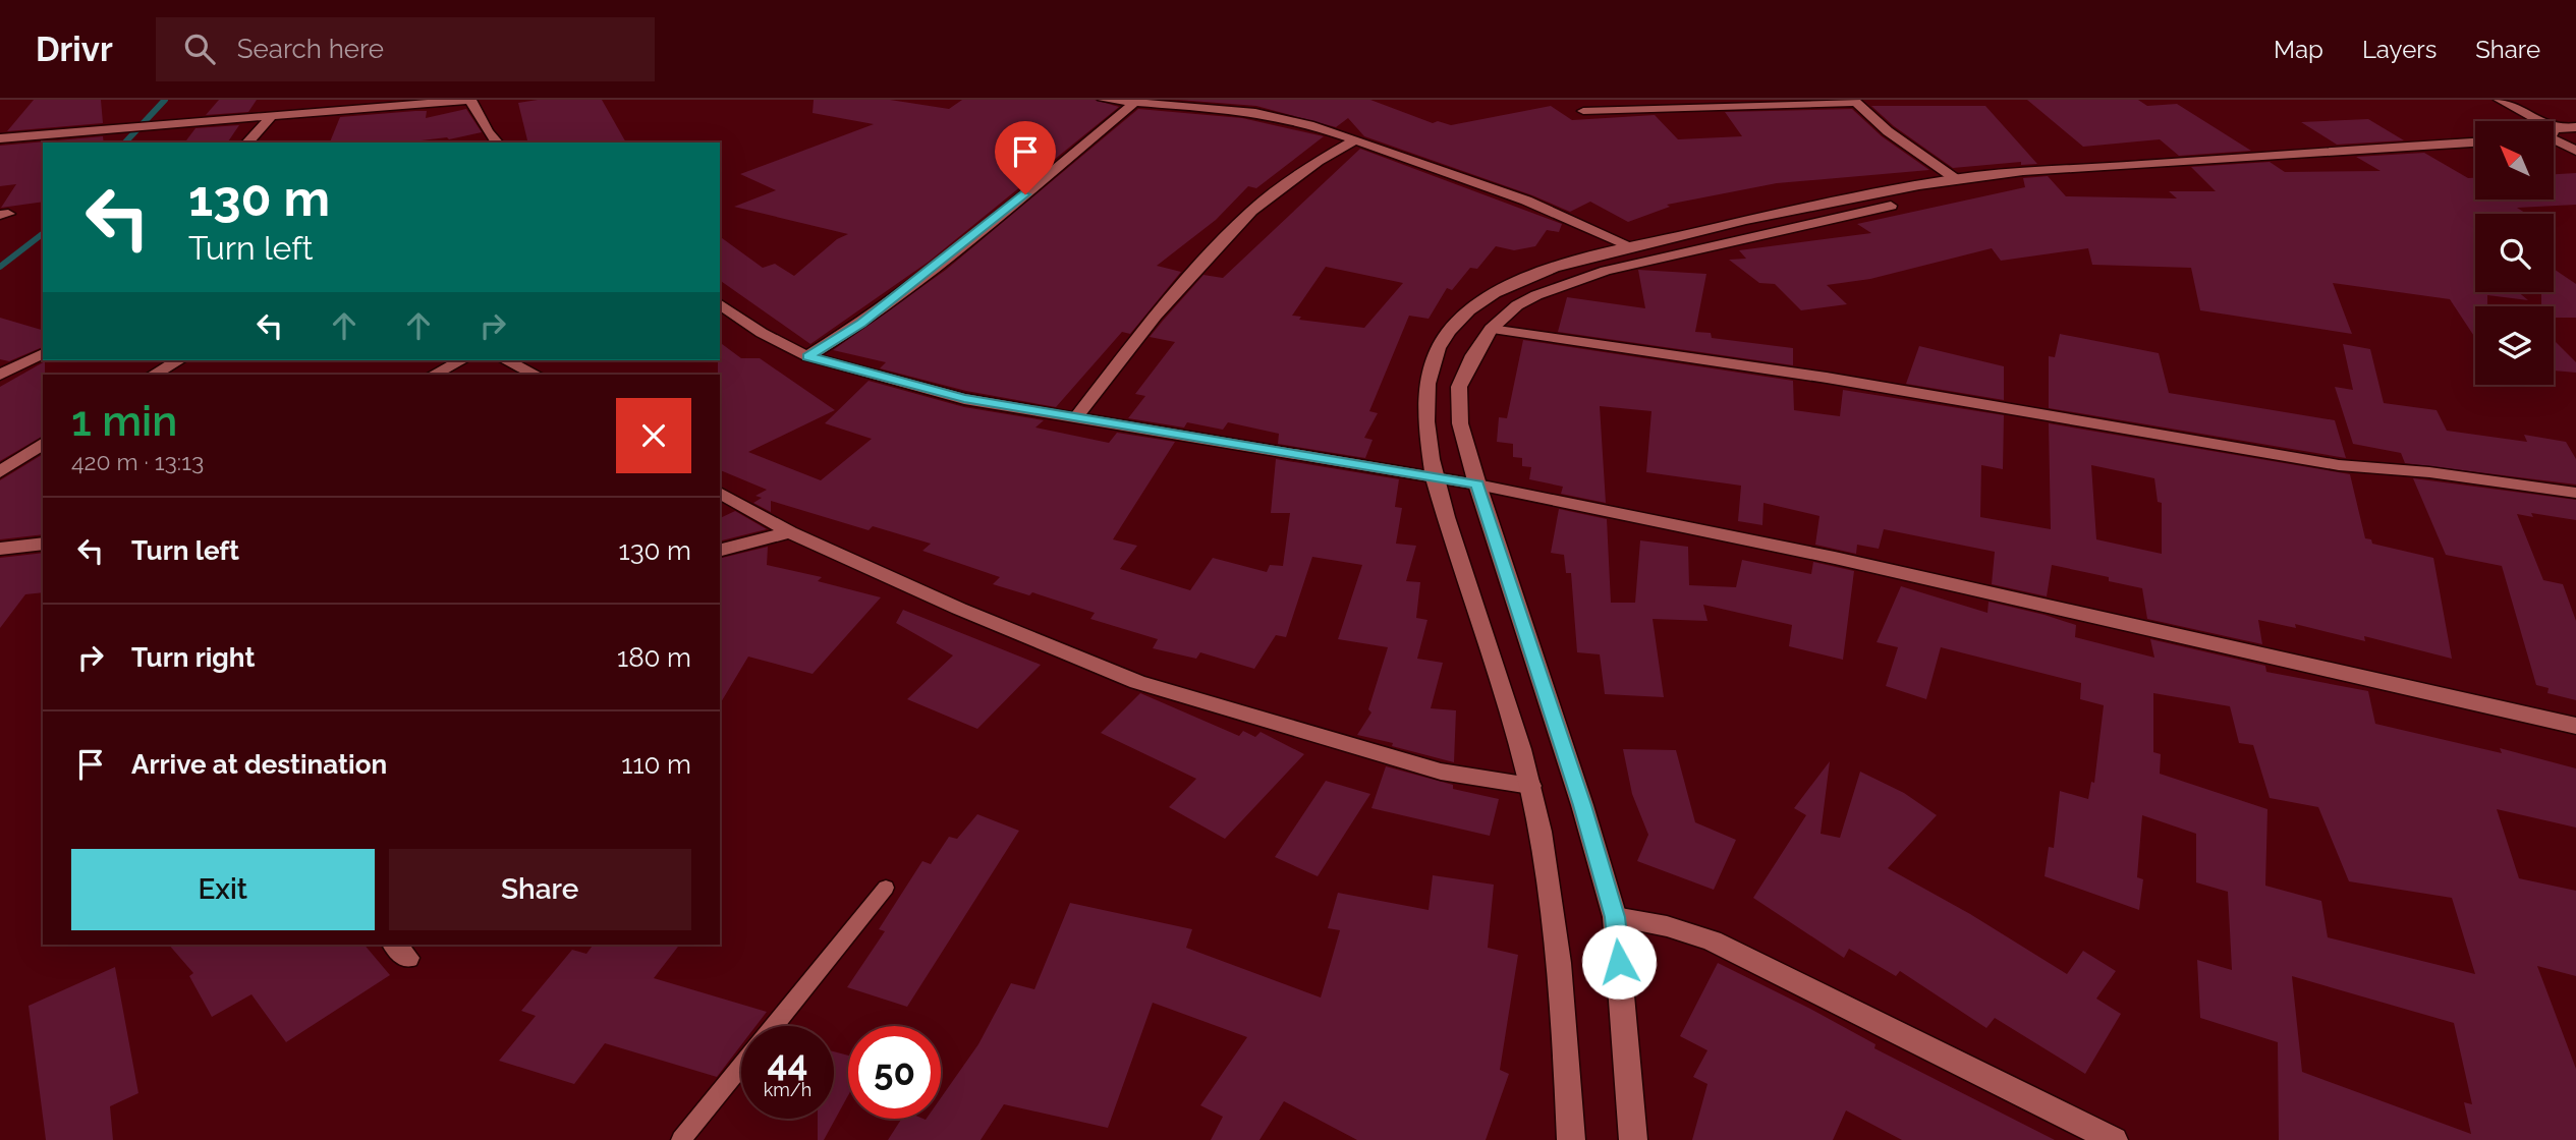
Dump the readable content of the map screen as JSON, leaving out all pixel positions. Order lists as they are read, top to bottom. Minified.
{"north":"top left","page":{"header":"Drivr","search":"Search here","nav":["Map","Layers","Share"],"turn":["130 m","Turn left"],"heading":["1 min","420 m · 13:13"],"list":[{"name":"Turn left","value":"130 m"},{"name":"Turn right","value":"180 m"},{"name":"Arrive at destination","value":"110 m"}],"buttons":["Exit","Share"],"speed":"44 km/h","limit":"50"}}
